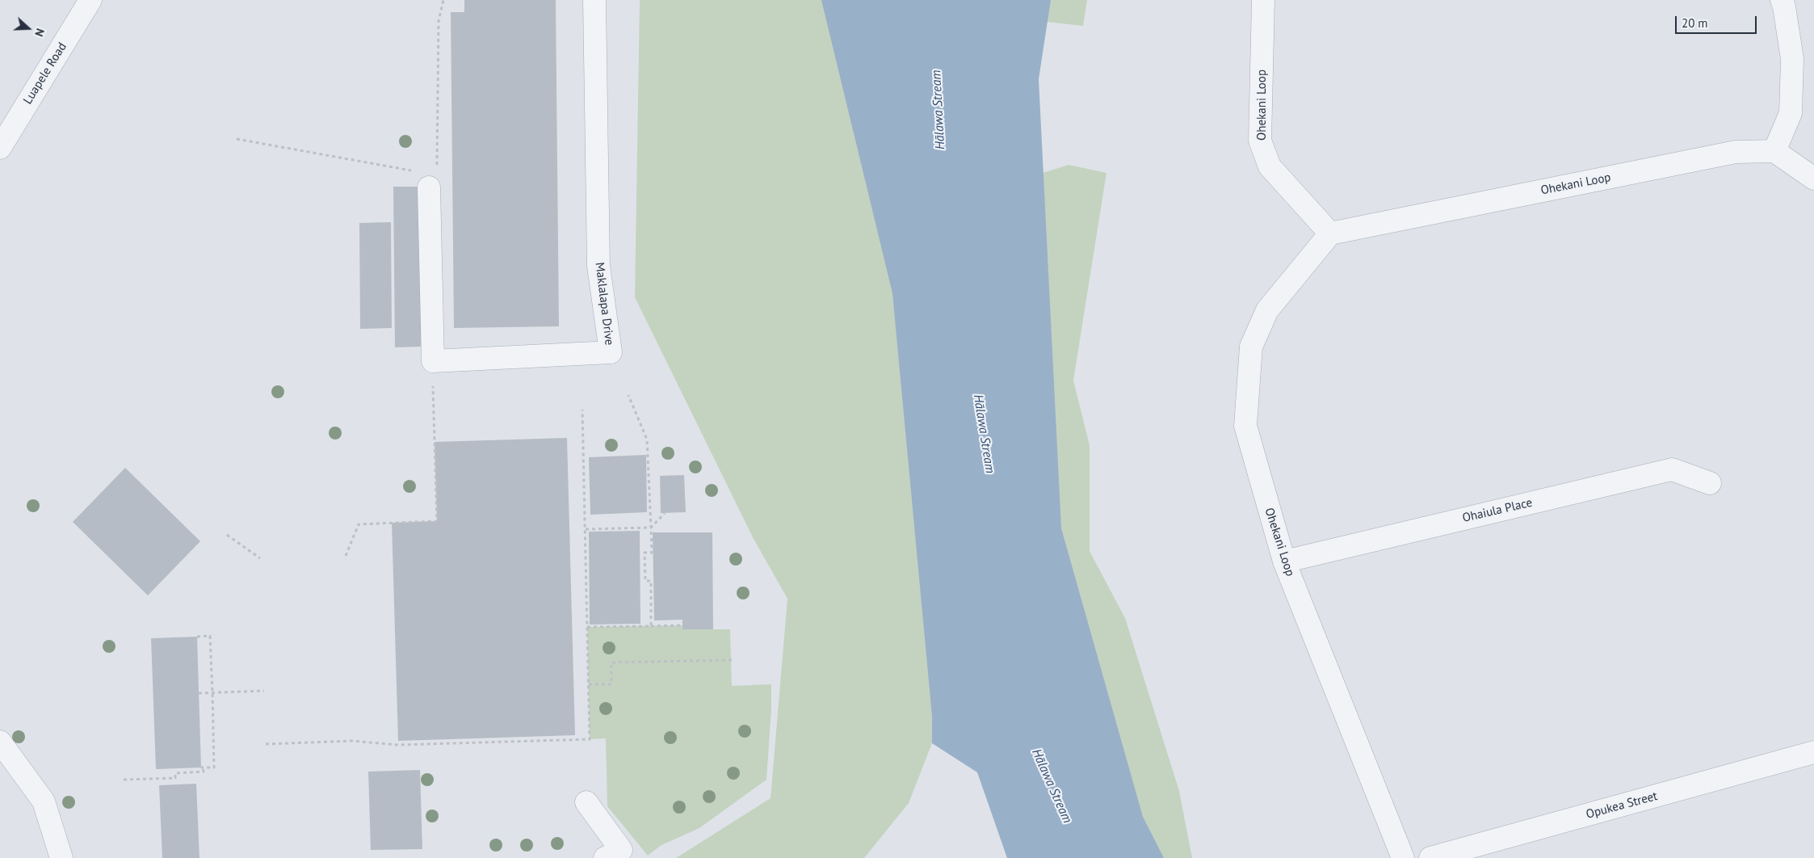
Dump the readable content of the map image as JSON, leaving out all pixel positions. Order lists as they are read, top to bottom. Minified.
{"streets":{"street":["Luapele Road","Ohekani Loop","Maklalapa Drive","Ohaiula Place","Opukea Street"]},"crossings":[["Ohekani Loop","Ohaiula Place"]],"water":["Hālawa Stream"],"scale_bar":"20 m","north":"right"}
